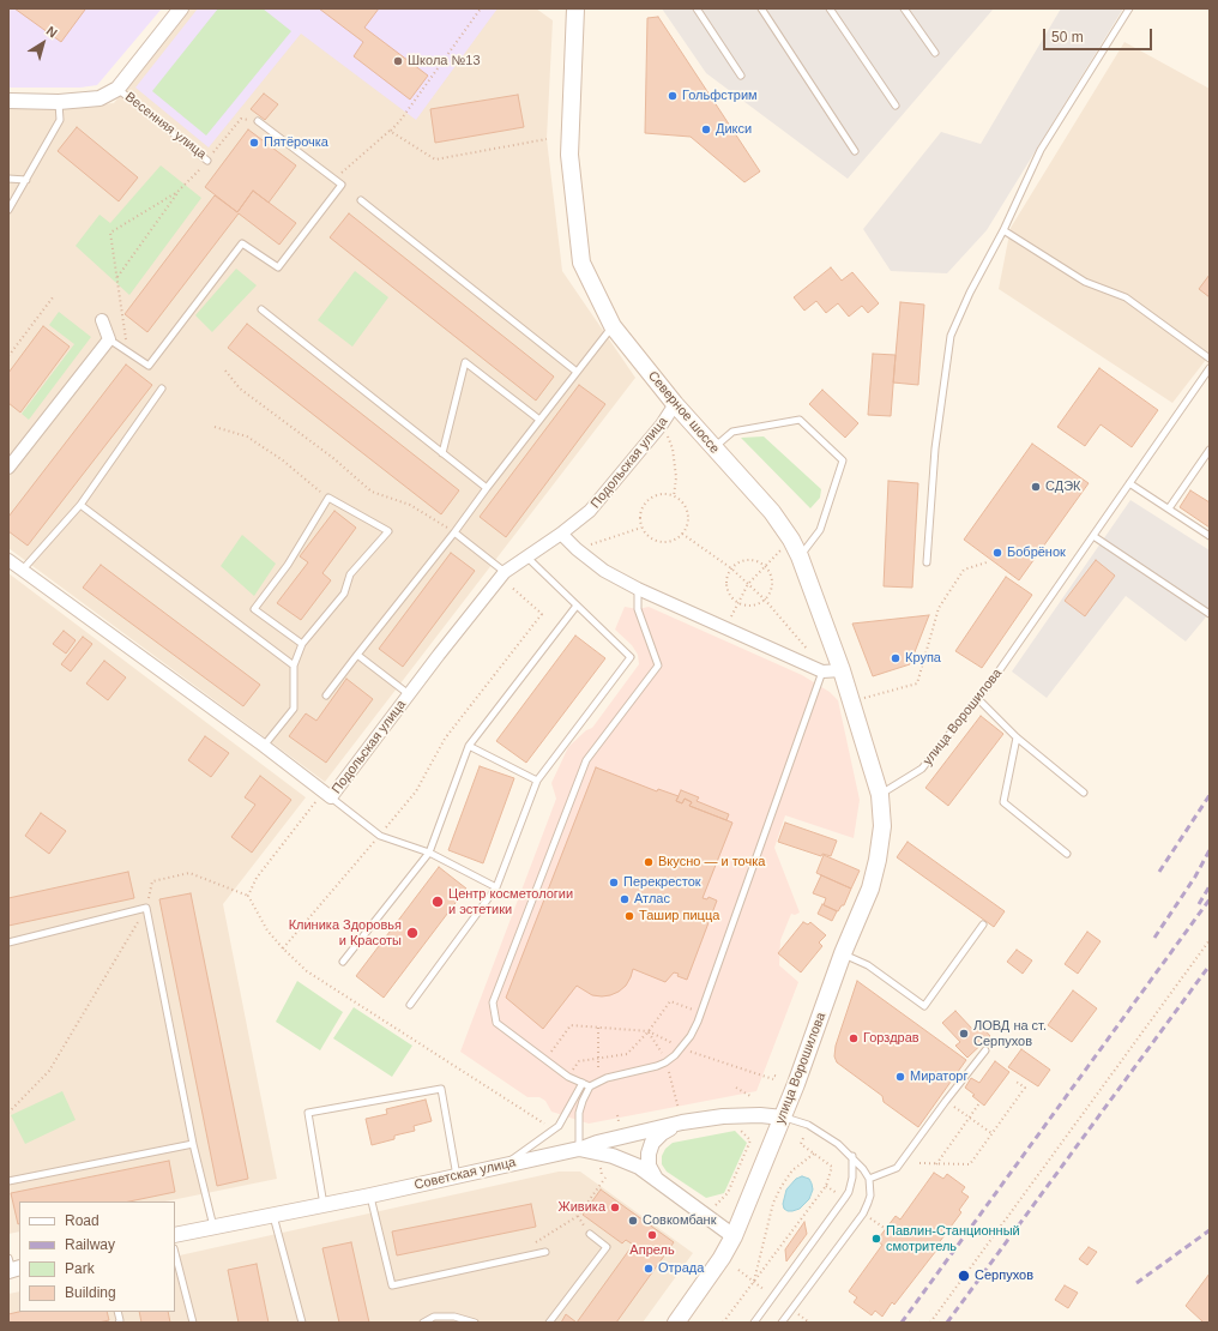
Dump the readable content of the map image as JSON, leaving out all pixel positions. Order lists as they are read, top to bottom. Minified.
{"streets":{"main road":["Северное шоссе","улица Ворошилова"],"street":["Весенняя улица","Подольская улица","Советская улица"]},"crossings":[["Северное шоссе","Подольская улица"],["Северное шоссе","улица Ворошилова"],["улица Ворошилова","Советская улица"]],"places":["Школа №13","Гольфстрим","Дикси","Пятёрочка","СДЭК","Бобрёнок","Крупа","Вкусно — и точка","Перекресток","Атлас","Центр косметологии и эстетики","Ташир пицца","Клиника Здоровья и Красоты","ЛОВД на ст. Серпухов","Горздрав","Мираторг","Живика","Совкомбанк","Апрель","Павлин-Станционный смотритель","Отрада","Серпухов"],"legend":["Road","Railway","Park","Building"],"scale_bar":"50 m","north":"top right"}
